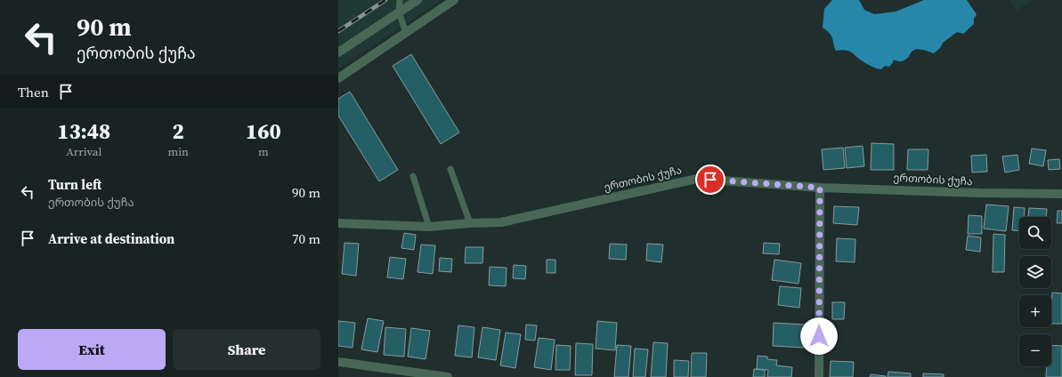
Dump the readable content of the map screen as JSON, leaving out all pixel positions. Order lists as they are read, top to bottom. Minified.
{"streets":{"street":["ერთობის ქუჩა"]},"page":{"turn":["90 m","ერთობის ქუჩა"],"then":"Then","eta":["13:48","Arrival","2","min","160","m"],"list":[{"name":"Turn left","note":"ერთობის ქუჩა","value":"90 m"},{"name":"Arrive at destination","value":"70 m"}],"map_buttons":["+","−"],"buttons":["Exit","Share"]}}
